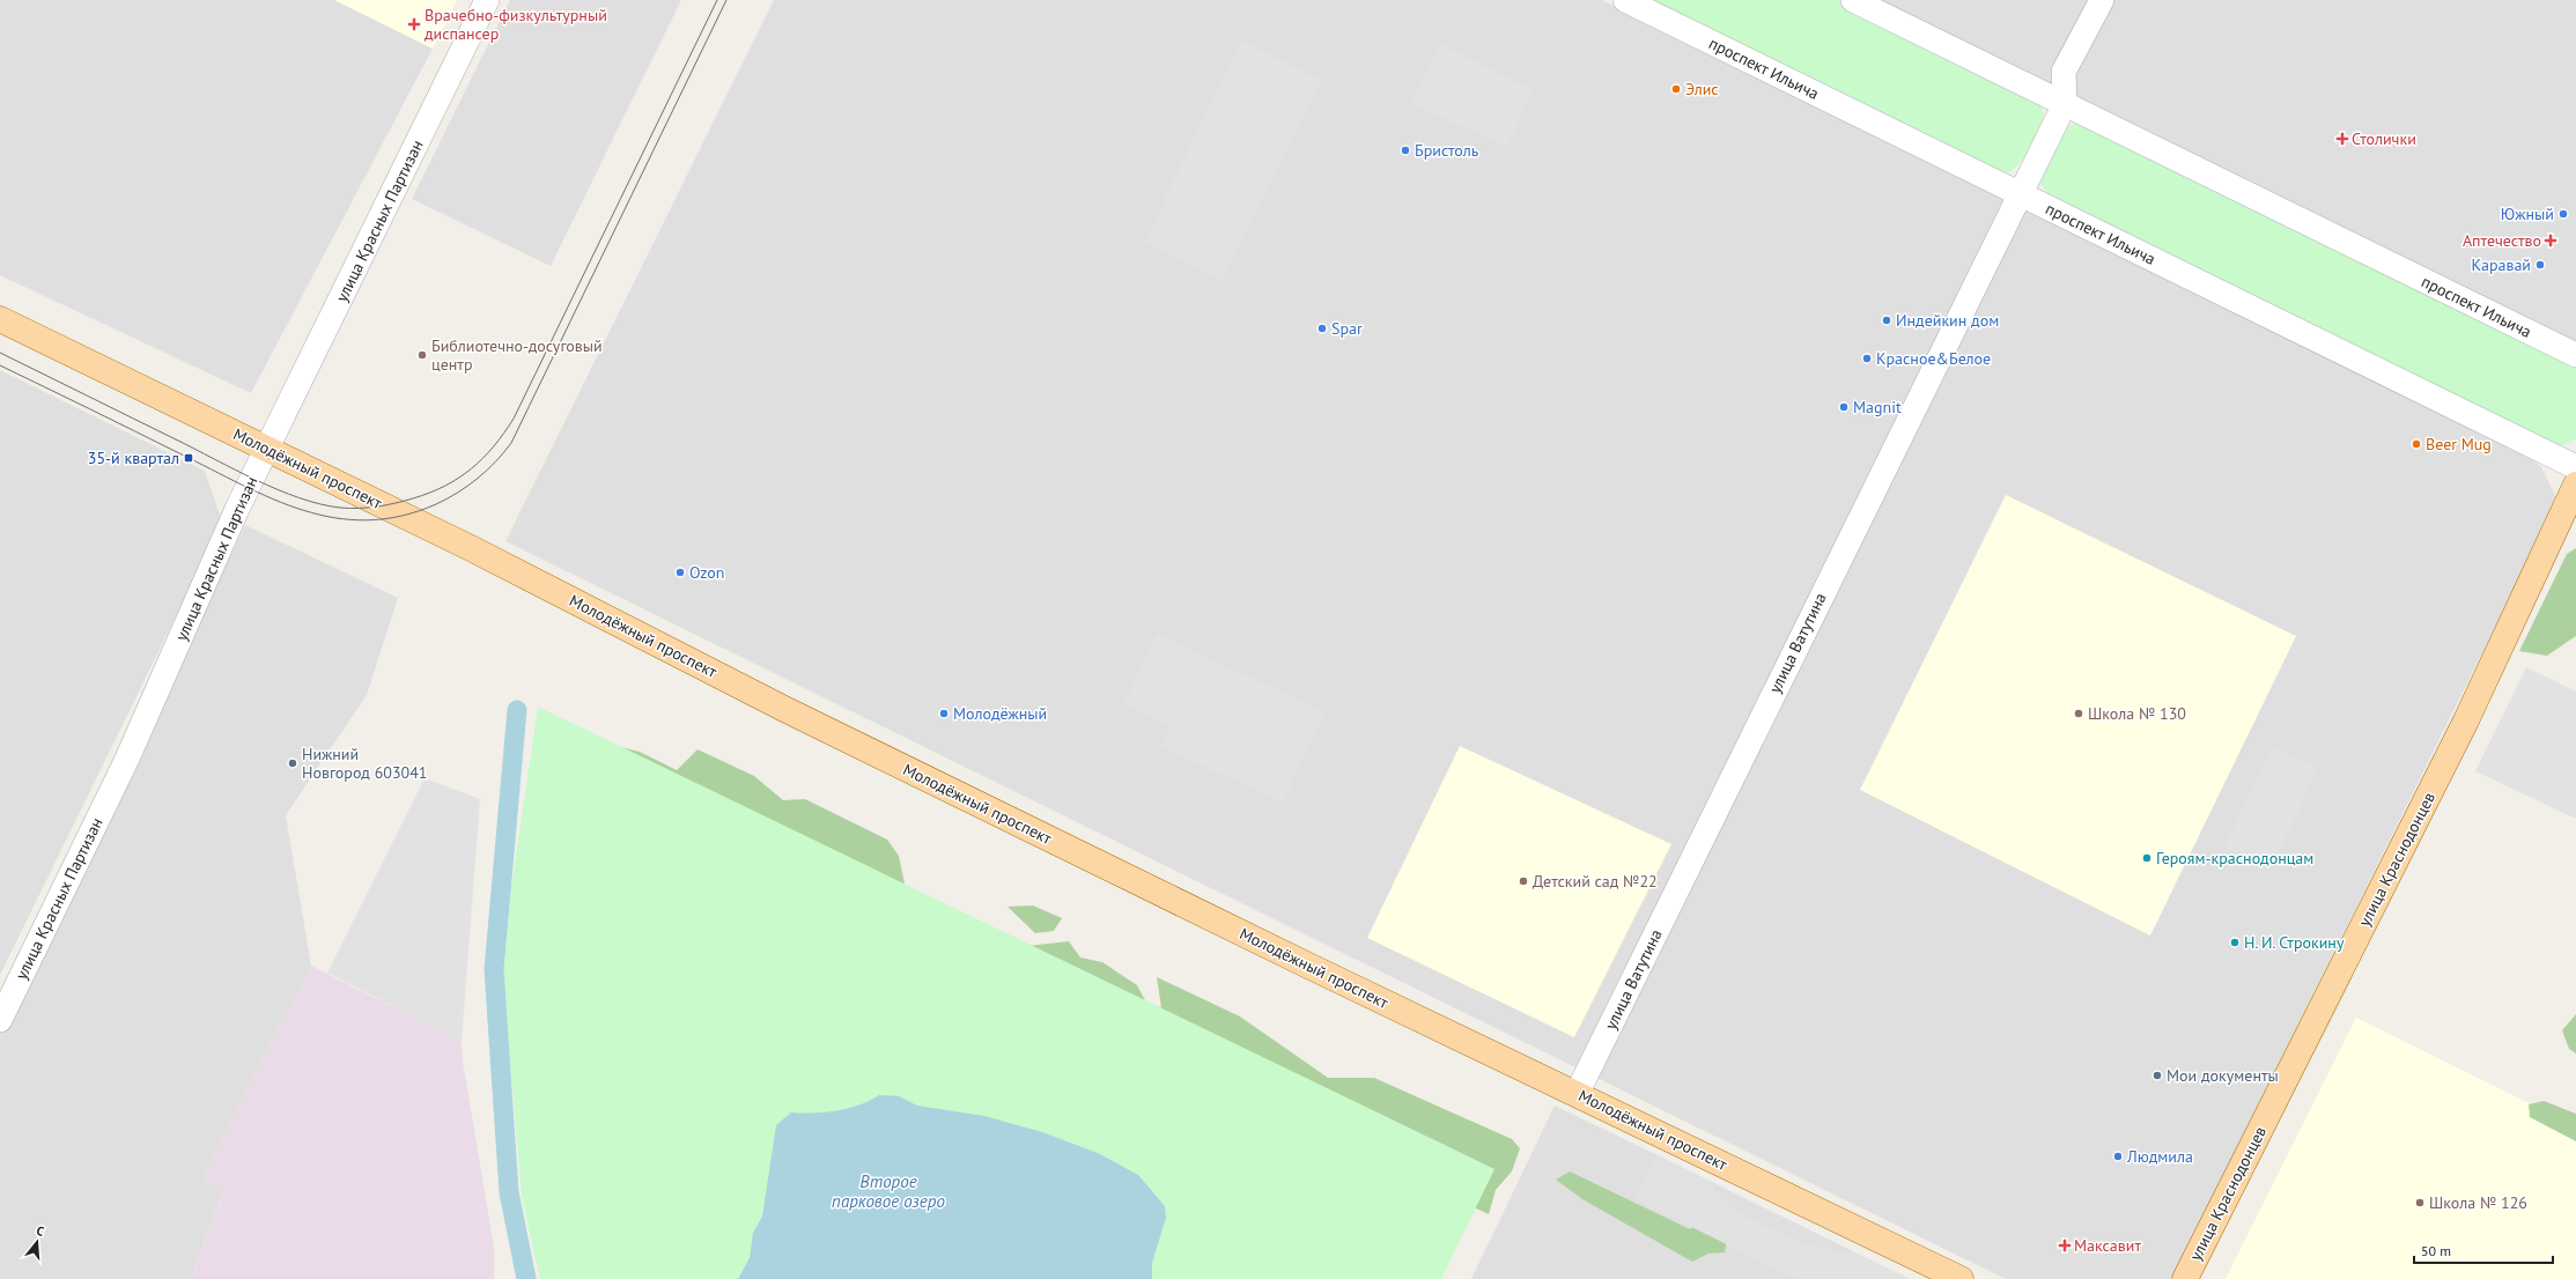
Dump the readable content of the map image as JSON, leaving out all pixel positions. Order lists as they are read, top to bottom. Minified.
{"streets":{"main road":["Молодёжный проспект","улица Краснодонцев"],"street":["проспект Ильича","улица Красных Партизан","улица Ватутина"]},"crossings":[["проспект Ильича","улица Ватутина"],["улица Красных Партизан","Молодёжный проспект"],["Молодёжный проспект","улица Ватутина"]],"water":["Второе парковое озеро"],"places":{"health":["Врачебно-физкультурный диспансер","Столички","Аптечество","Максавит"],"other":["Элис","Бристоль","Южный","Каравай","Индейкин дом","Spar","Библиотечно-досуговый центр","Красное&Белое","Magnit","Beer Mug","Ozon","Молодёжный","Школа № 130","Нижний Новгород 603041","Героям-краснодонцам","Детский сад №22","Н. И. Строкину","Мои документы","Людмила","Школа № 126"],"transit":["35-й квартал"]},"scale_bar":"50 m","north":"top"}
